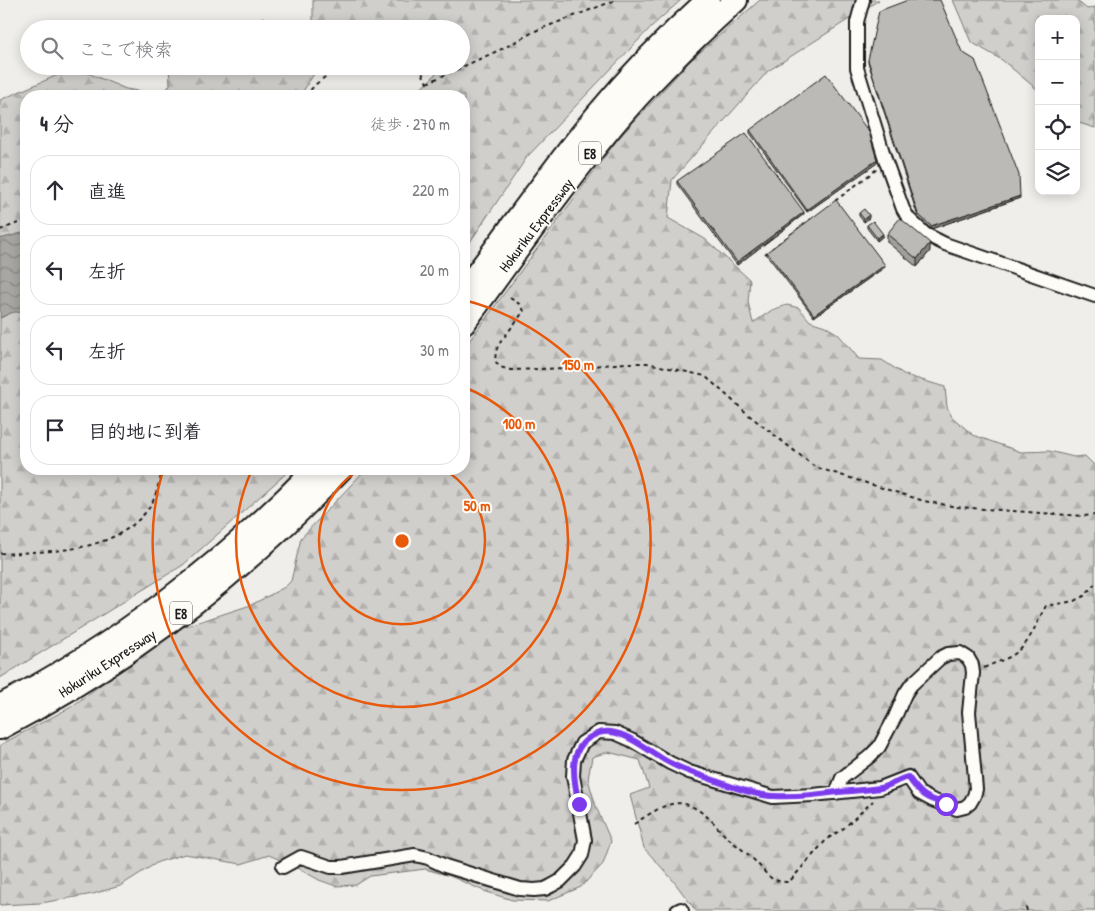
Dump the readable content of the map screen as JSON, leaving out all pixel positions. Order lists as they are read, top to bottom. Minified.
{"streets":{"highway":["E8","Hokuriku Expressway"]},"page":{"map_buttons":["+","−"],"search":"ここで検索","heading":["4 分","徒歩 · 270 m"],"list":[["直進","220 m"],["左折","20 m"],["左折","30 m"],"目的地に到着"]},"rings":["150 m","100 m","50 m"]}
